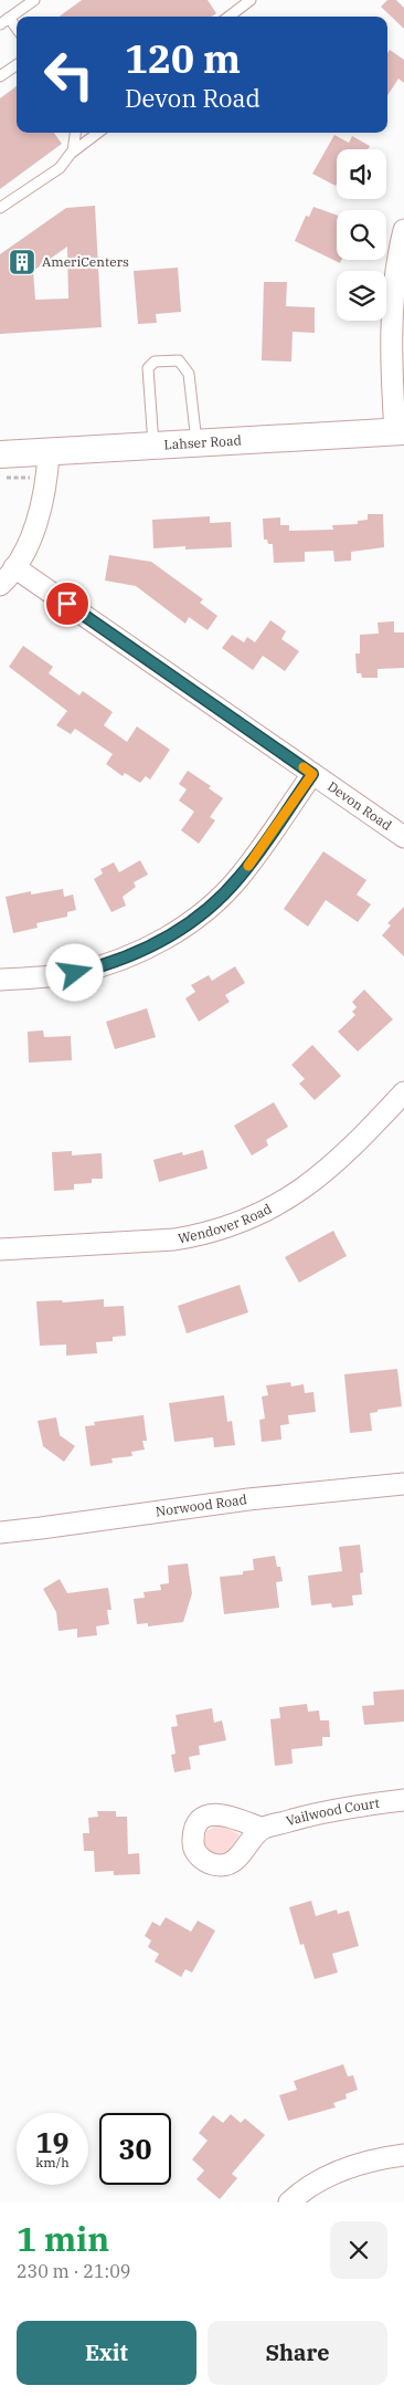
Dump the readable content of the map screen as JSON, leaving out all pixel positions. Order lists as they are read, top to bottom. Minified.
{"streets":{"street":["Lahser Road","Devon Road","Wendover Road","Norwood Road","Vailwood Court"]},"places":{"building":["AmeriCenters"]},"page":{"turn":["120 m","Devon Road"],"speed":"19 km/h","limit":"30","heading":["1 min","230 m · 21:09"],"buttons":["Exit","Share"]}}
